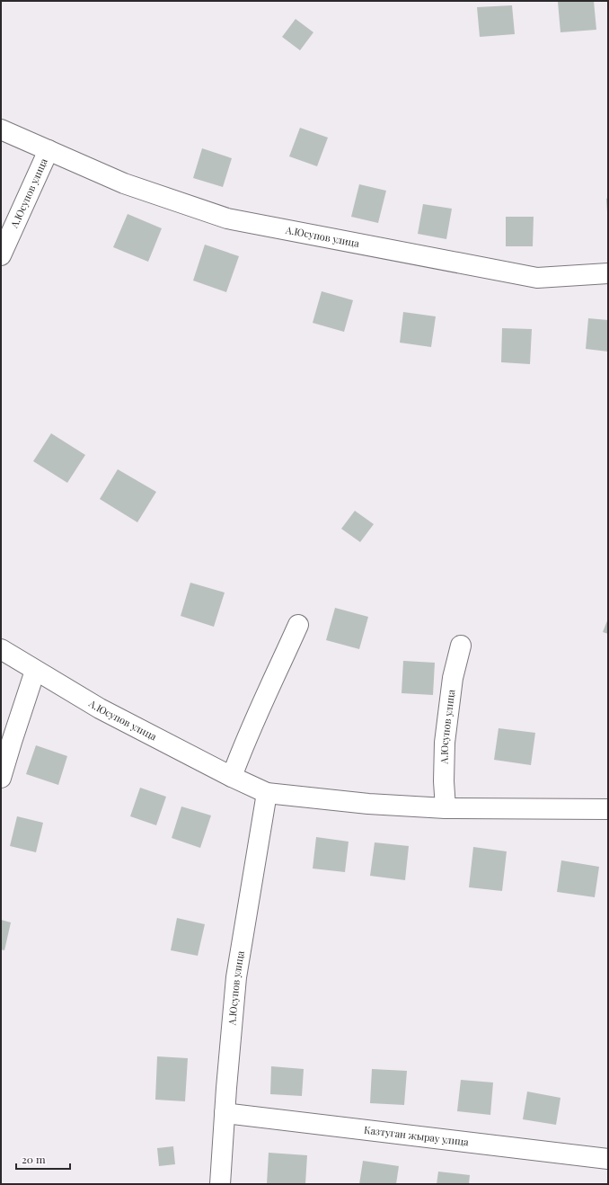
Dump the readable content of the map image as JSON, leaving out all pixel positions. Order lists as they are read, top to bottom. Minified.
{"streets":{"street":["А.Юсупов улица","Казтуган жырау улица"]},"crossings":[["А.Юсупов улица","Казтуган жырау улица"]],"scale_bar":"20 m"}
